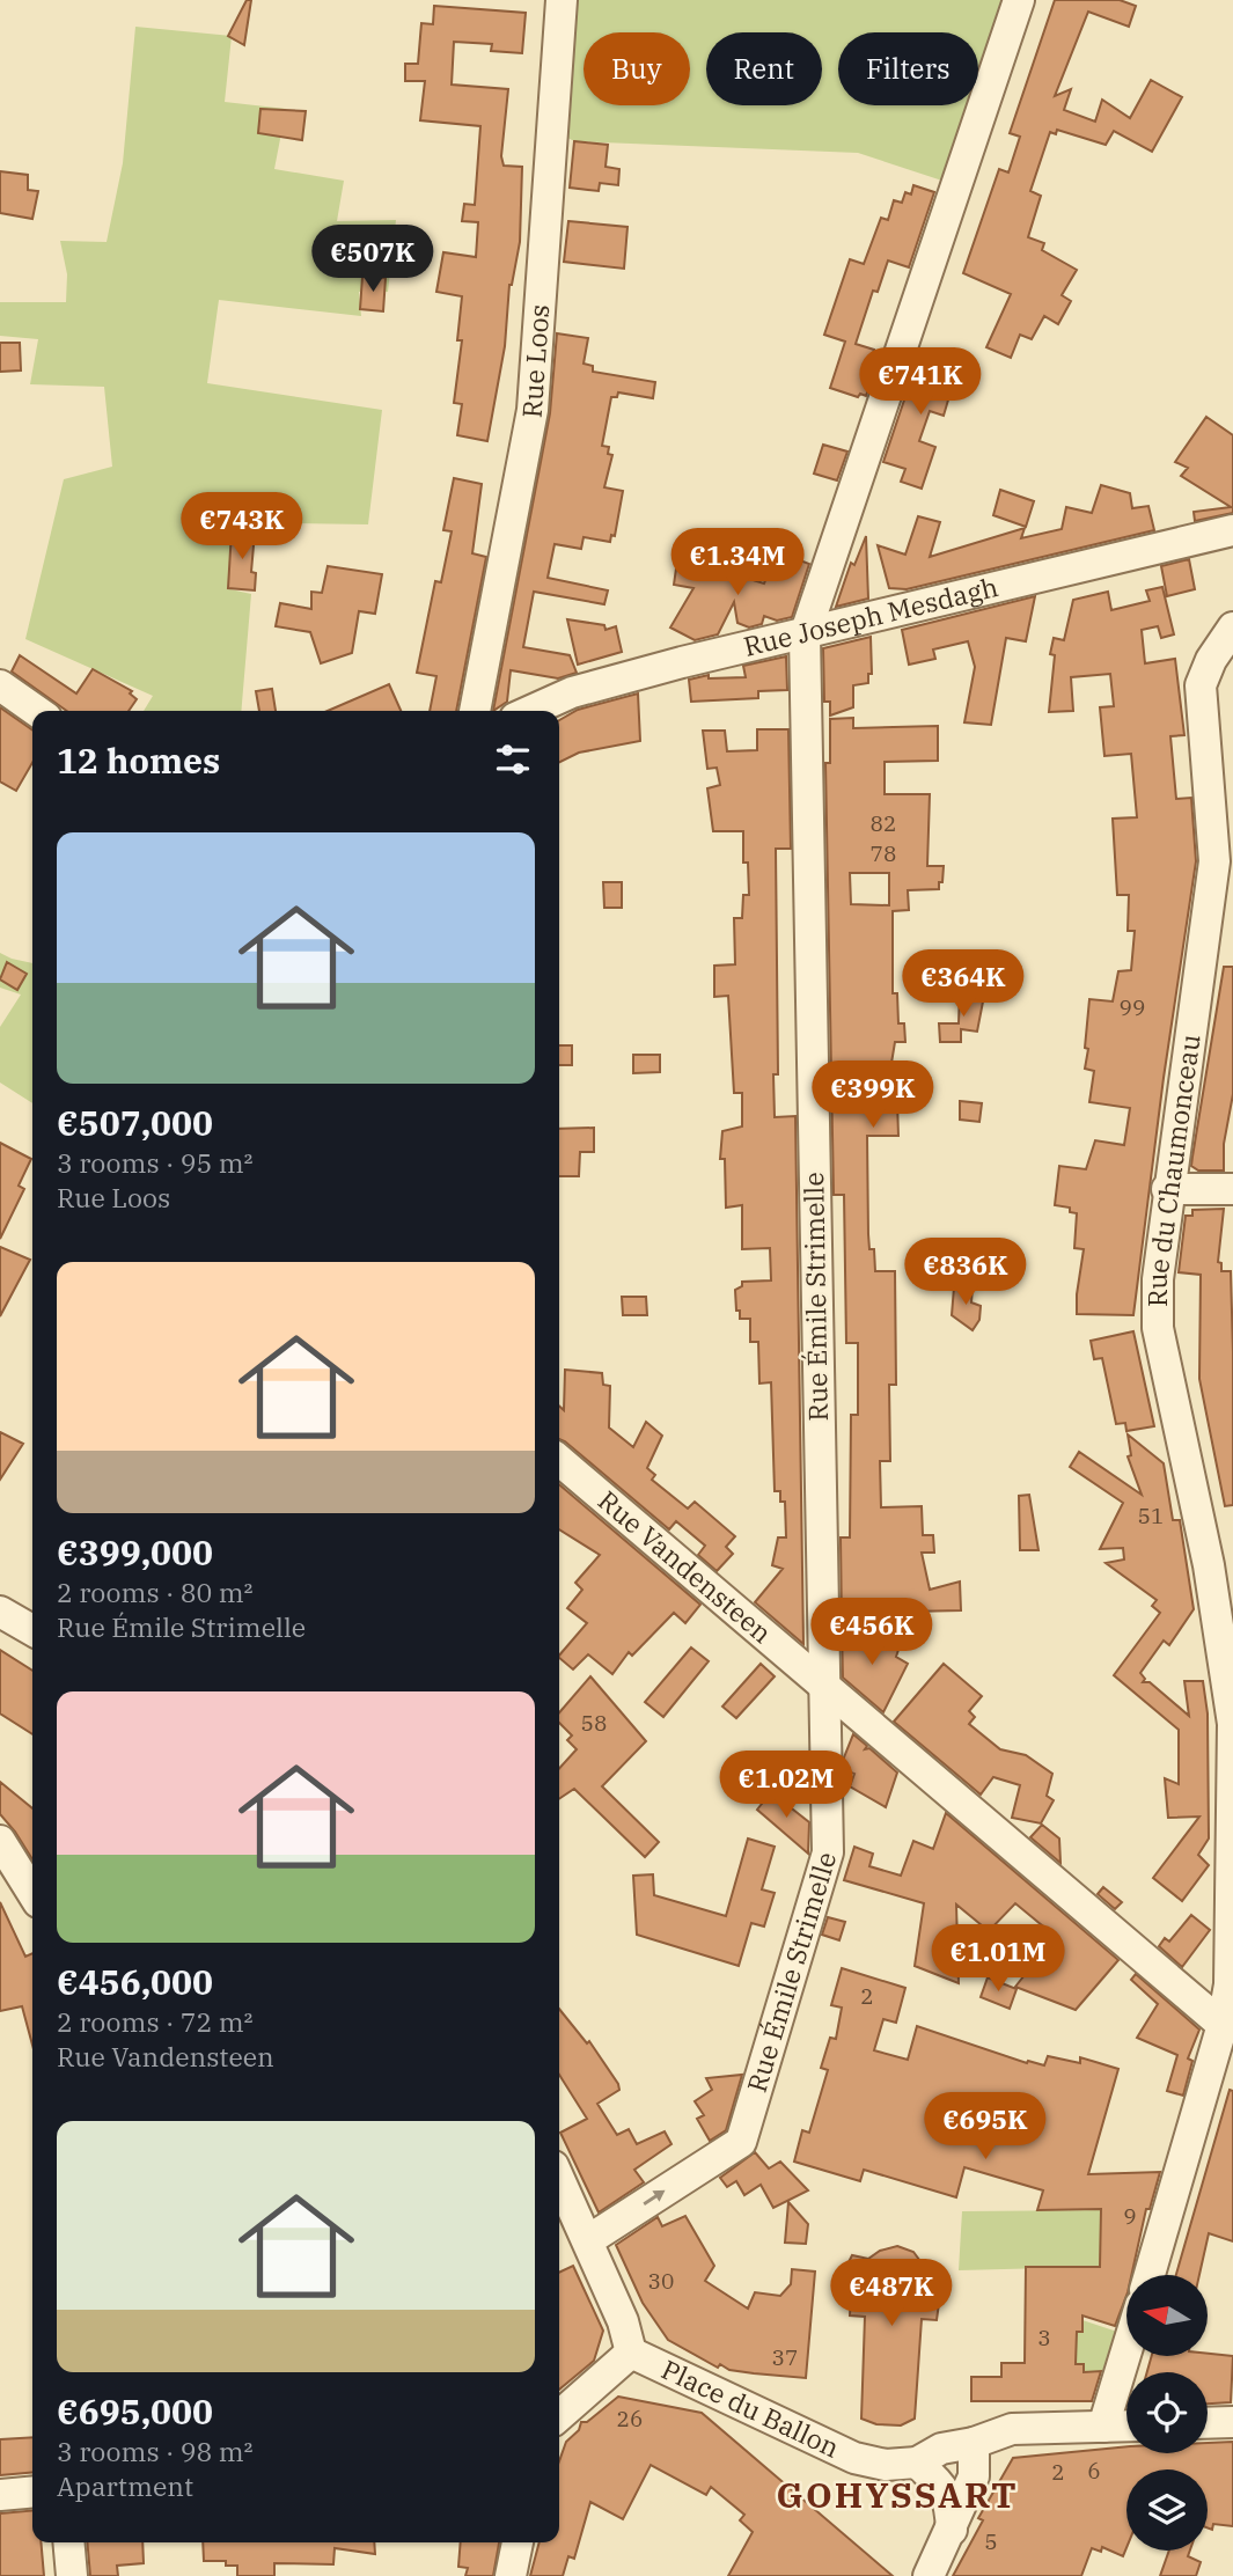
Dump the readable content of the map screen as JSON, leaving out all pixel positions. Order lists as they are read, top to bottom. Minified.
{"streets":{"street":["Rue Loos","Rue Joseph Mesdagh","Rue du Chaumonceau","Rue Émile Strimelle","Rue Vandensteen","Place du Ballon"]},"crossings":[["Rue Joseph Mesdagh","Rue Émile Strimelle"],["Rue du Chaumonceau","Rue Vandensteen"],["Rue Émile Strimelle","Rue Vandensteen"]],"districts":["GOHYSSART"],"house_numbers":["82","78","99","51","58","2","9","30","3","37","26","6","2","5"],"north":"left","page":{"chip":["Buy","Rent","Filters"],"price":["€507K","€741K","€743K","€1.34M","€364K","€399K","€836K","€456K","€1.02M","€1.01M","€695K","€487K"],"heading":"12 homes","list":[{"name":"€507,000","note":"3 rooms · 95 m² · Rue Loos"},{"name":"€399,000","note":"2 rooms · 80 m² · Rue Émile Strimelle"},{"name":"€456,000","note":"2 rooms · 72 m² · Rue Vandensteen"},{"name":"€695,000","note":"3 rooms · 98 m² · Apartment"}]}}
